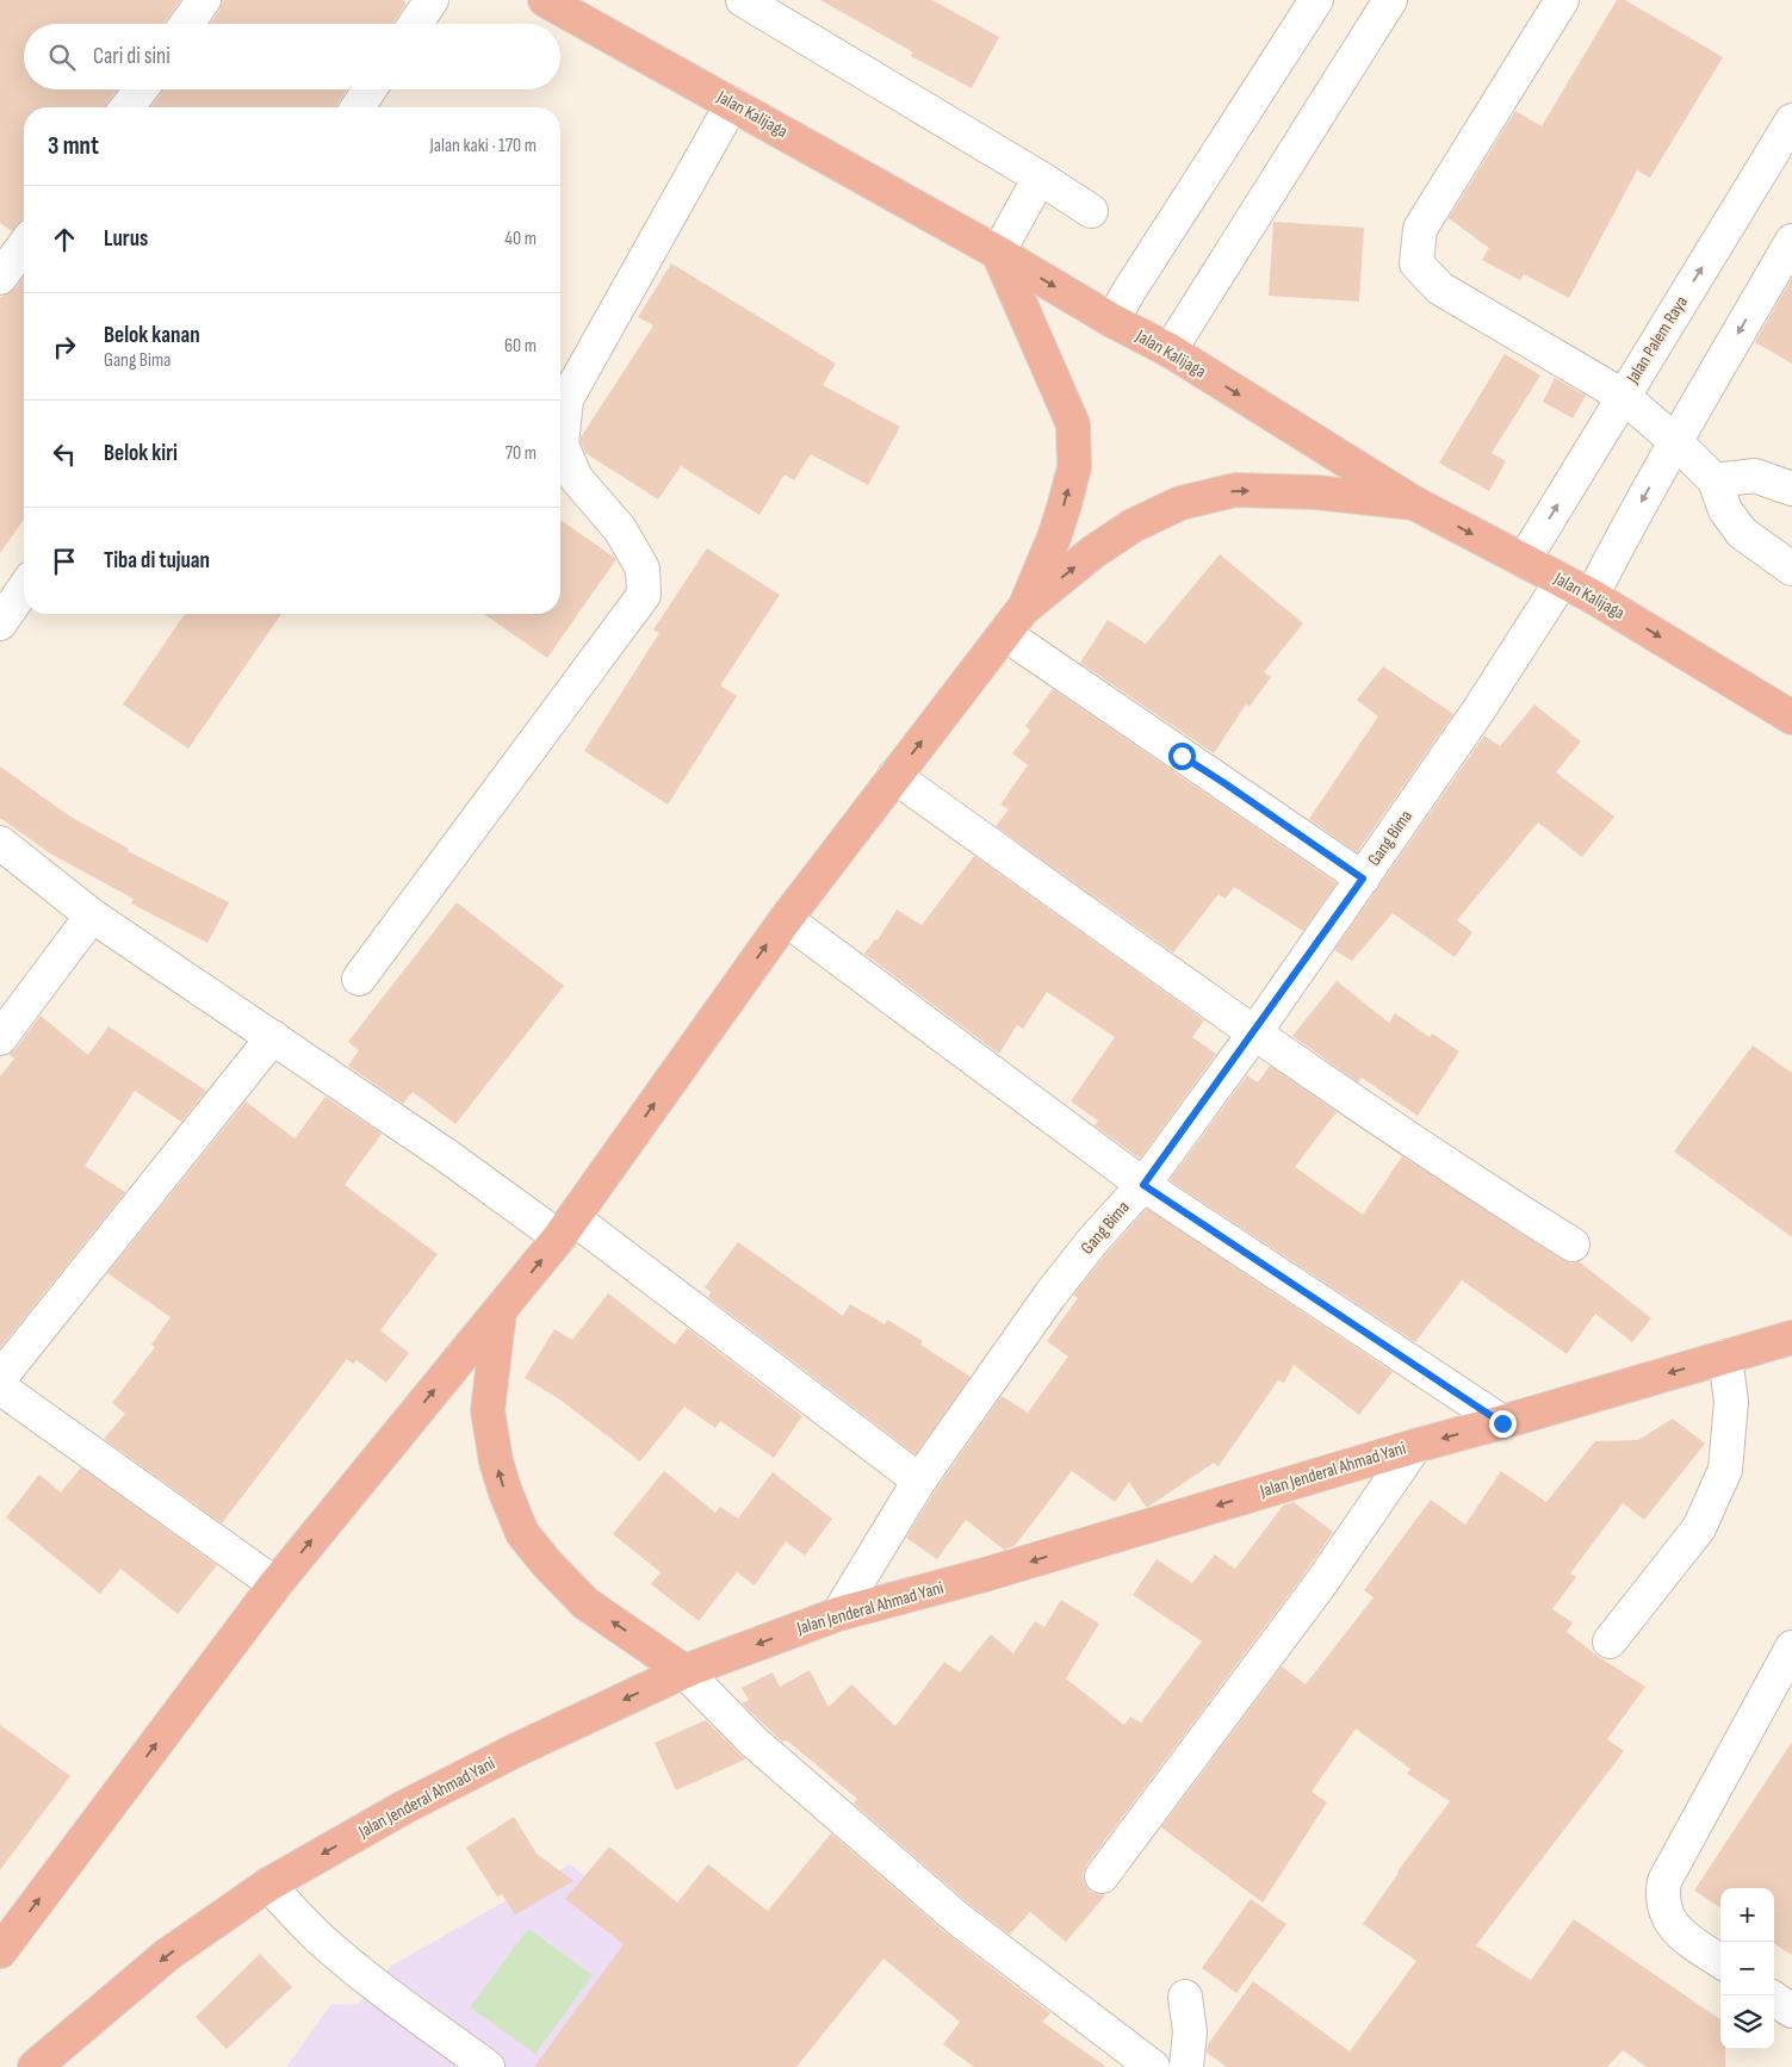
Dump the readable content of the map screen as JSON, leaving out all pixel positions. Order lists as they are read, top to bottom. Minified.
{"streets":{"highway":["Jalan Kalijaga","Jalan Jenderal Ahmad Yani"],"street":["Jalan Palem Raya","Gang Bima"]},"crossings":[["Jalan Kalijaga","Jalan Palem Raya"],["Jalan Kalijaga","Gang Bima"],["Gang Bima","Jalan Jenderal Ahmad Yani"]],"one_way":["Jalan Kalijaga","Jalan Jenderal Ahmad Yani"],"page":{"search":"Cari di sini","heading":["3 mnt","Jalan kaki · 170 m"],"list":[["Lurus","40 m"],["Belok kanan","Gang Bima","60 m"],["Belok kiri","70 m"],"Tiba di tujuan"],"map_buttons":["+","−"]}}
